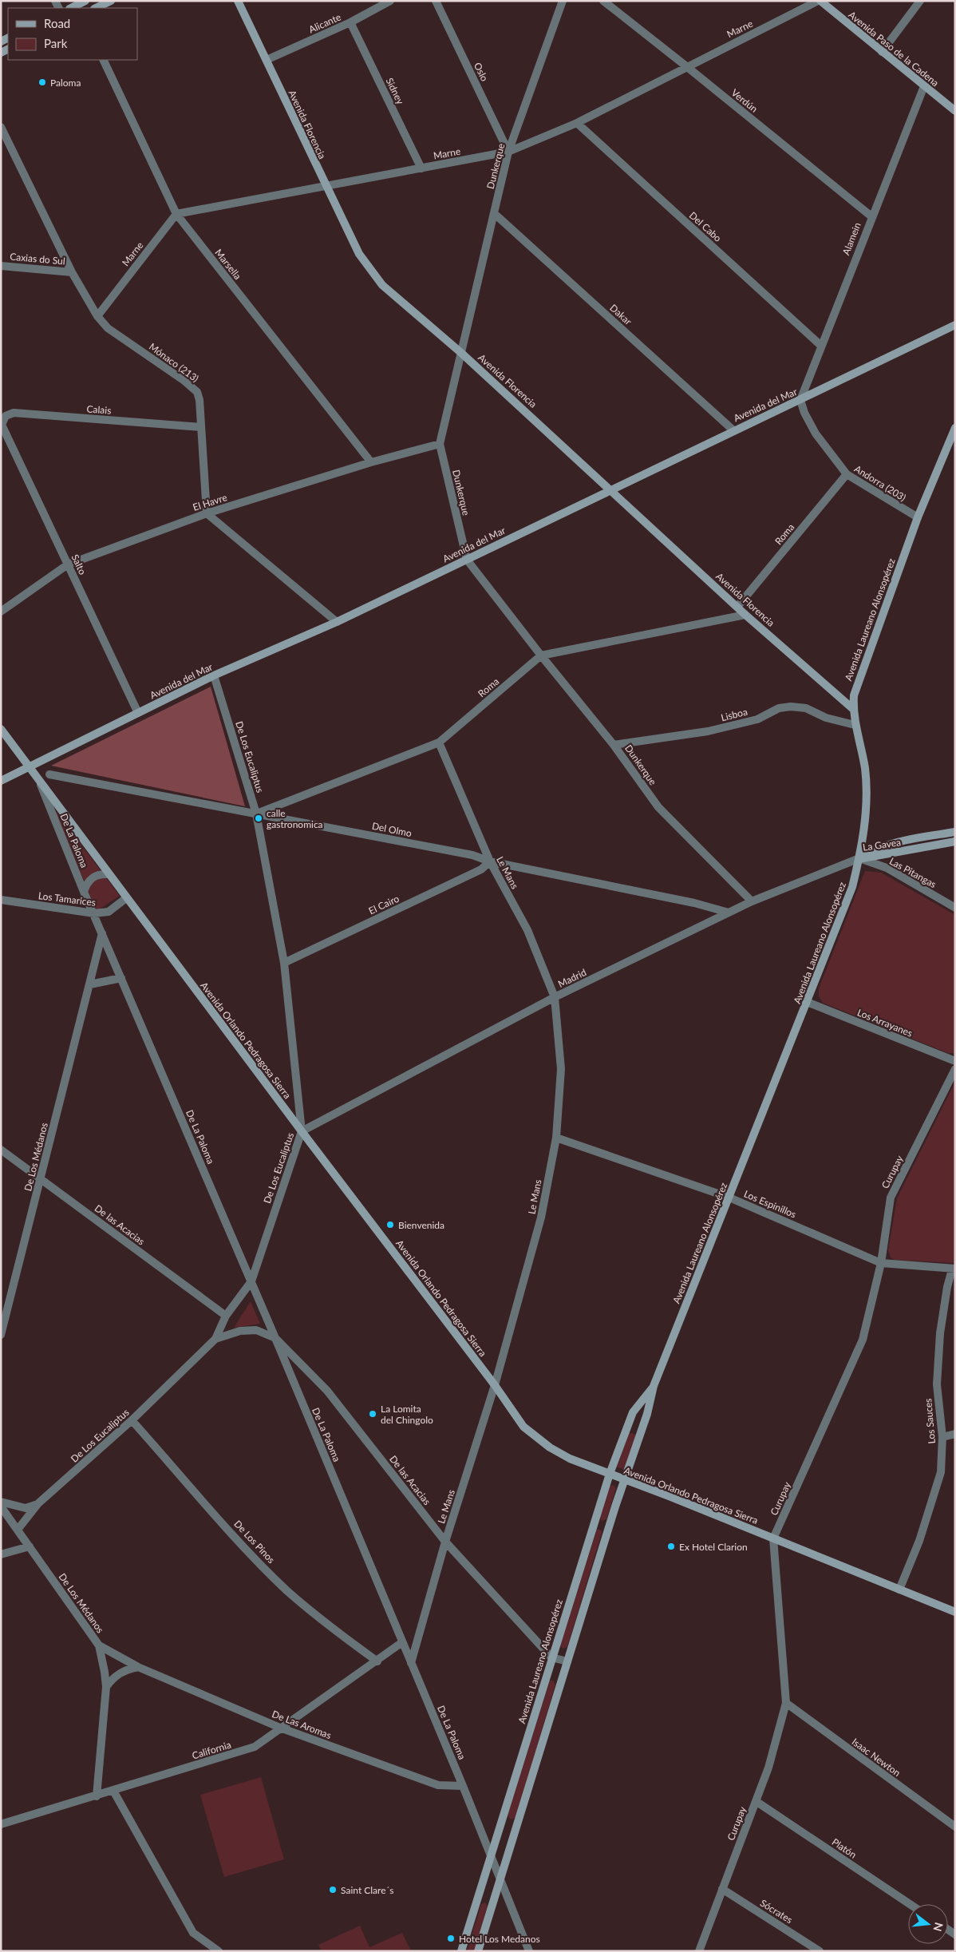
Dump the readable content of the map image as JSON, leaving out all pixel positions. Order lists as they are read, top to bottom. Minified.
{"streets":{"street":["Alicante","Marne","Avenida Paso de la Cadena","Oslo","Sidney","Verdún","Avenida Florencia","Dunkerque","Del Cabo","Alamein","Caxias do Sul","Marsella","Dakar","Mónaco (213)","Avenida del Mar","Calais","Andorra (203)","El Havre","Roma","Salto","Avenida Laureano Alonsopérez","Lisboa","De Los Eucaliptus","Del Olmo","De La Paloma","La Gavea","Le Mans","Las Pitangas","Los Tamarices","El Cairo","Madrid","Los Arrayanes","Avenida Orlando Pedragosa Sierra","De Los Médanos","Curupay","Los Espinillos","De las Acacias","Los Sauces","De Los Pinos","De Las Aromas","California","Isaac Newton","Platón","Sócrates"]},"crossings":[["Alicante","Sidney"],["Alicante","Avenida Florencia"],["Marne","Avenida Paso de la Cadena"],["Marne","Oslo"],["Marne","Sidney"],["Marne","Verdún"],["Marne","Avenida Florencia"],["Marne","Dunkerque"],["Marne","Del Cabo"],["Marne","Marsella"],["Marne","Mónaco (213)"],["Avenida Paso de la Cadena","Alamein"],["Oslo","Dunkerque"],["Verdún","Alamein"],["Avenida Florencia","Dunkerque"],["Avenida Florencia","Avenida del Mar"],["Avenida Florencia","Roma"],["Avenida Florencia","Avenida Laureano Alonsopérez"],["Dunkerque","Dakar"],["Dunkerque","Avenida del Mar"],["Dunkerque","El Havre"],["Dunkerque","Roma"],["Dunkerque","Lisboa"],["Dunkerque","Madrid"],["Del Cabo","Alamein"],["Alamein","Avenida del Mar"],["Alamein","Andorra (203)"],["Caxias do Sul","Mónaco (213)"],["Marsella","El Havre"],["Dakar","Avenida del Mar"],["Mónaco (213)","Calais"],["Mónaco (213)","El Havre"],["Avenida del Mar","Andorra (203)"],["Avenida del Mar","Salto"],["Avenida del Mar","De Los Eucaliptus"],["Avenida del Mar","Avenida Orlando Pedragosa Sierra"],["Calais","Salto"],["Andorra (203)","Roma"],["Andorra (203)","Avenida Laureano Alonsopérez"],["El Havre","Salto"],["Roma","De Los Eucaliptus"],["Roma","Del Olmo"],["Roma","Le Mans"],["Avenida Laureano Alonsopérez","Lisboa"],["Avenida Laureano Alonsopérez","De La Paloma"],["Avenida Laureano Alonsopérez","La Gavea"],["Avenida Laureano Alonsopérez","Las Pitangas"],["Avenida Laureano Alonsopérez","Madrid"],["Avenida Laureano Alonsopérez","Los Arrayanes"],["Avenida Laureano Alonsopérez","Avenida Orlando Pedragosa Sierra"],["Avenida Laureano Alonsopérez","Los Espinillos"],["Avenida Laureano Alonsopérez","De las Acacias"],["De Los Eucaliptus","Del Olmo"],["De Los Eucaliptus","De La Paloma"],["De Los Eucaliptus","El Cairo"],["De Los Eucaliptus","Madrid"],["De Los Eucaliptus","Avenida Orlando Pedragosa Sierra"],["De Los Eucaliptus","De Los Médanos"],["De Los Eucaliptus","De las Acacias"],["De Los Eucaliptus","De Los Pinos"],["Del Olmo","Le Mans"],["Del Olmo","El Cairo"],["Del Olmo","Madrid"],["De La Paloma","Le Mans"],["De La Paloma","Los Tamarices"],["De La Paloma","Avenida Orlando Pedragosa Sierra"],["De La Paloma","De Los Médanos"],["De La Paloma","De las Acacias"],["De La Paloma","De Las Aromas"],["De La Paloma","California"],["La Gavea","Las Pitangas"],["La Gavea","Madrid"],["Le Mans","El Cairo"],["Le Mans","Madrid"],["Le Mans","Avenida Orlando Pedragosa Sierra"],["Le Mans","Los Espinillos"],["Le Mans","De las Acacias"],["Las Pitangas","Madrid"],["Los Tamarices","Avenida Orlando Pedragosa Sierra"],["Madrid","Avenida Orlando Pedragosa Sierra"],["Avenida Orlando Pedragosa Sierra","Curupay"],["Avenida Orlando Pedragosa Sierra","Los Sauces"],["De Los Médanos","De las Acacias"],["De Los Médanos","De Las Aromas"],["De Los Médanos","California"],["Curupay","Los Espinillos"],["Curupay","Isaac Newton"],["Curupay","Platón"],["Curupay","Sócrates"],["Los Espinillos","Los Sauces"],["De Los Pinos","California"],["De Las Aromas","California"]],"places":["Paloma","calle gastronomica","Bienvenida","La Lomita del Chingolo","Ex Hotel Clarion","Saint Clare´s","Hotel Los Medanos"],"legend":["Road","Park"],"north":"right"}
